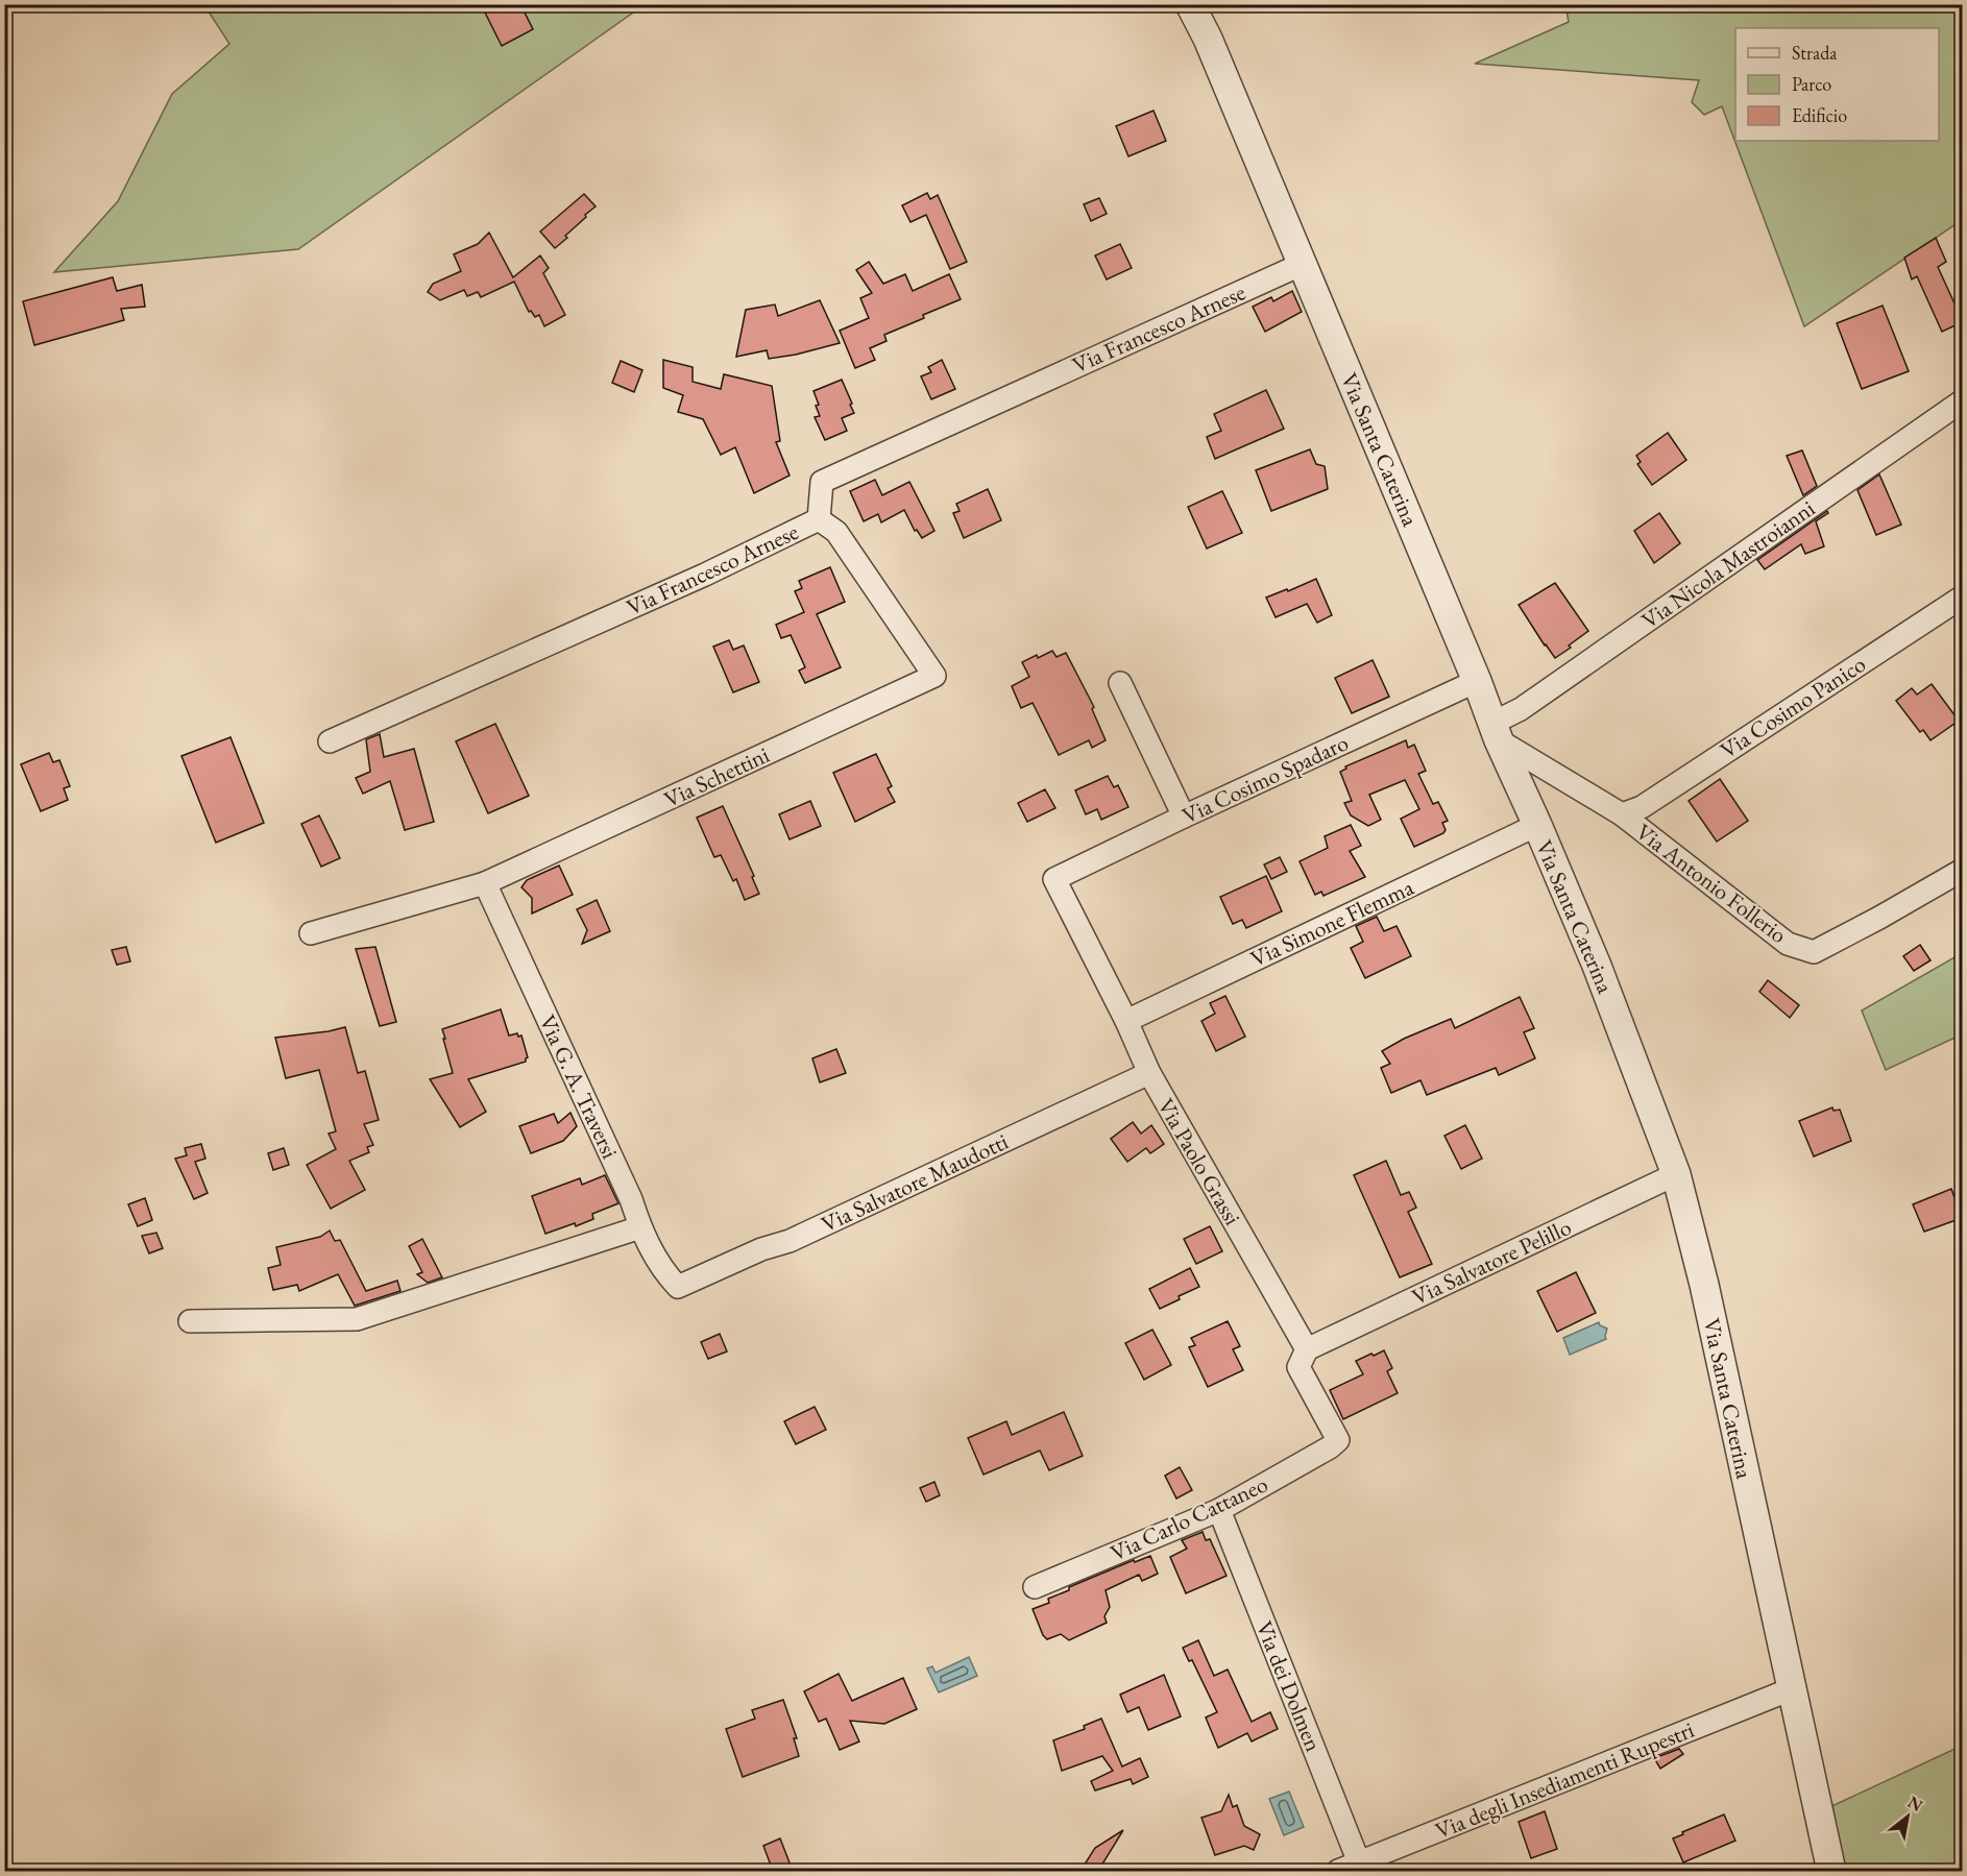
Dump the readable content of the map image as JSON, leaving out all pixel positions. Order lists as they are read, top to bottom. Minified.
{"streets":{"street":["Via Francesco Arnese","Via Santa Caterina","Via Nicola Mastroianni","Via Cosimo Panico","Via Schettini","Via Cosimo Spadaro","Via Antonio Follerio","Via Simone Flemma","Via G. A. Traversi","Via Paolo Grassi","Via Salvatore Maudotti","Via Salvatore Pelillo","Via Carlo Cattaneo","Via dei Dolmen","Via degli Insediamenti Rupestri"]},"crossings":[["Via Francesco Arnese","Via Santa Caterina"],["Via Francesco Arnese","Via Schettini"],["Via Santa Caterina","Via Nicola Mastroianni"],["Via Santa Caterina","Via Cosimo Spadaro"],["Via Santa Caterina","Via Antonio Follerio"],["Via Santa Caterina","Via Simone Flemma"],["Via Santa Caterina","Via Salvatore Pelillo"],["Via Santa Caterina","Via degli Insediamenti Rupestri"],["Via Nicola Mastroianni","Via Antonio Follerio"],["Via Cosimo Panico","Via Antonio Follerio"],["Via Schettini","Via G. A. Traversi"],["Via Cosimo Spadaro","Via Paolo Grassi"],["Via Simone Flemma","Via Paolo Grassi"],["Via G. A. Traversi","Via Salvatore Maudotti"],["Via Paolo Grassi","Via Salvatore Maudotti"],["Via Paolo Grassi","Via Salvatore Pelillo"],["Via Paolo Grassi","Via Carlo Cattaneo"],["Via Salvatore Pelillo","Via Carlo Cattaneo"],["Via Carlo Cattaneo","Via dei Dolmen"],["Via dei Dolmen","Via degli Insediamenti Rupestri"]],"legend":["Strada","Parco","Edificio"],"north":"top right"}
